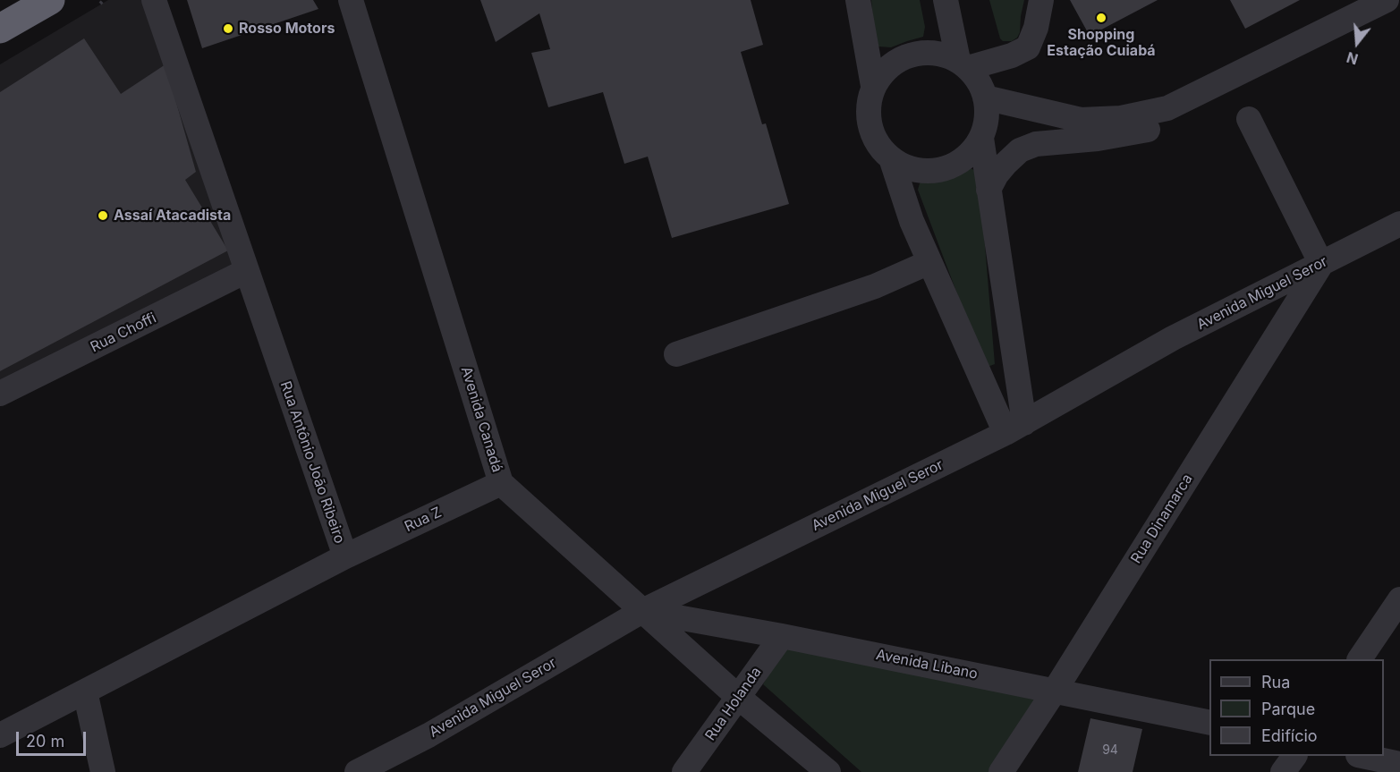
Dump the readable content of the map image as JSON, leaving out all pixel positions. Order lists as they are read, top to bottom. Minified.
{"streets":{"street":["Avenida Miguel Seror","Rua Choffi","Avenida Canadá","Rua Antônio João Ribeiro","Rua Dinamarca","Rua Z","Avenida Libano","Rua Holanda"]},"crossings":[["Avenida Miguel Seror","Avenida Canadá"],["Avenida Miguel Seror","Rua Dinamarca"],["Avenida Miguel Seror","Avenida Libano"],["Rua Choffi","Rua Antônio João Ribeiro"],["Avenida Canadá","Rua Z"],["Avenida Canadá","Avenida Libano"],["Avenida Canadá","Rua Holanda"],["Rua Antônio João Ribeiro","Rua Z"],["Rua Dinamarca","Avenida Libano"],["Avenida Libano","Rua Holanda"]],"places":["Shopping Estação Cuiabá","Rosso Motors","Assaí Atacadista"],"house_numbers":["94"],"legend":["Rua","Parque","Edifício"],"scale_bar":"20 m","north":"bottom"}
